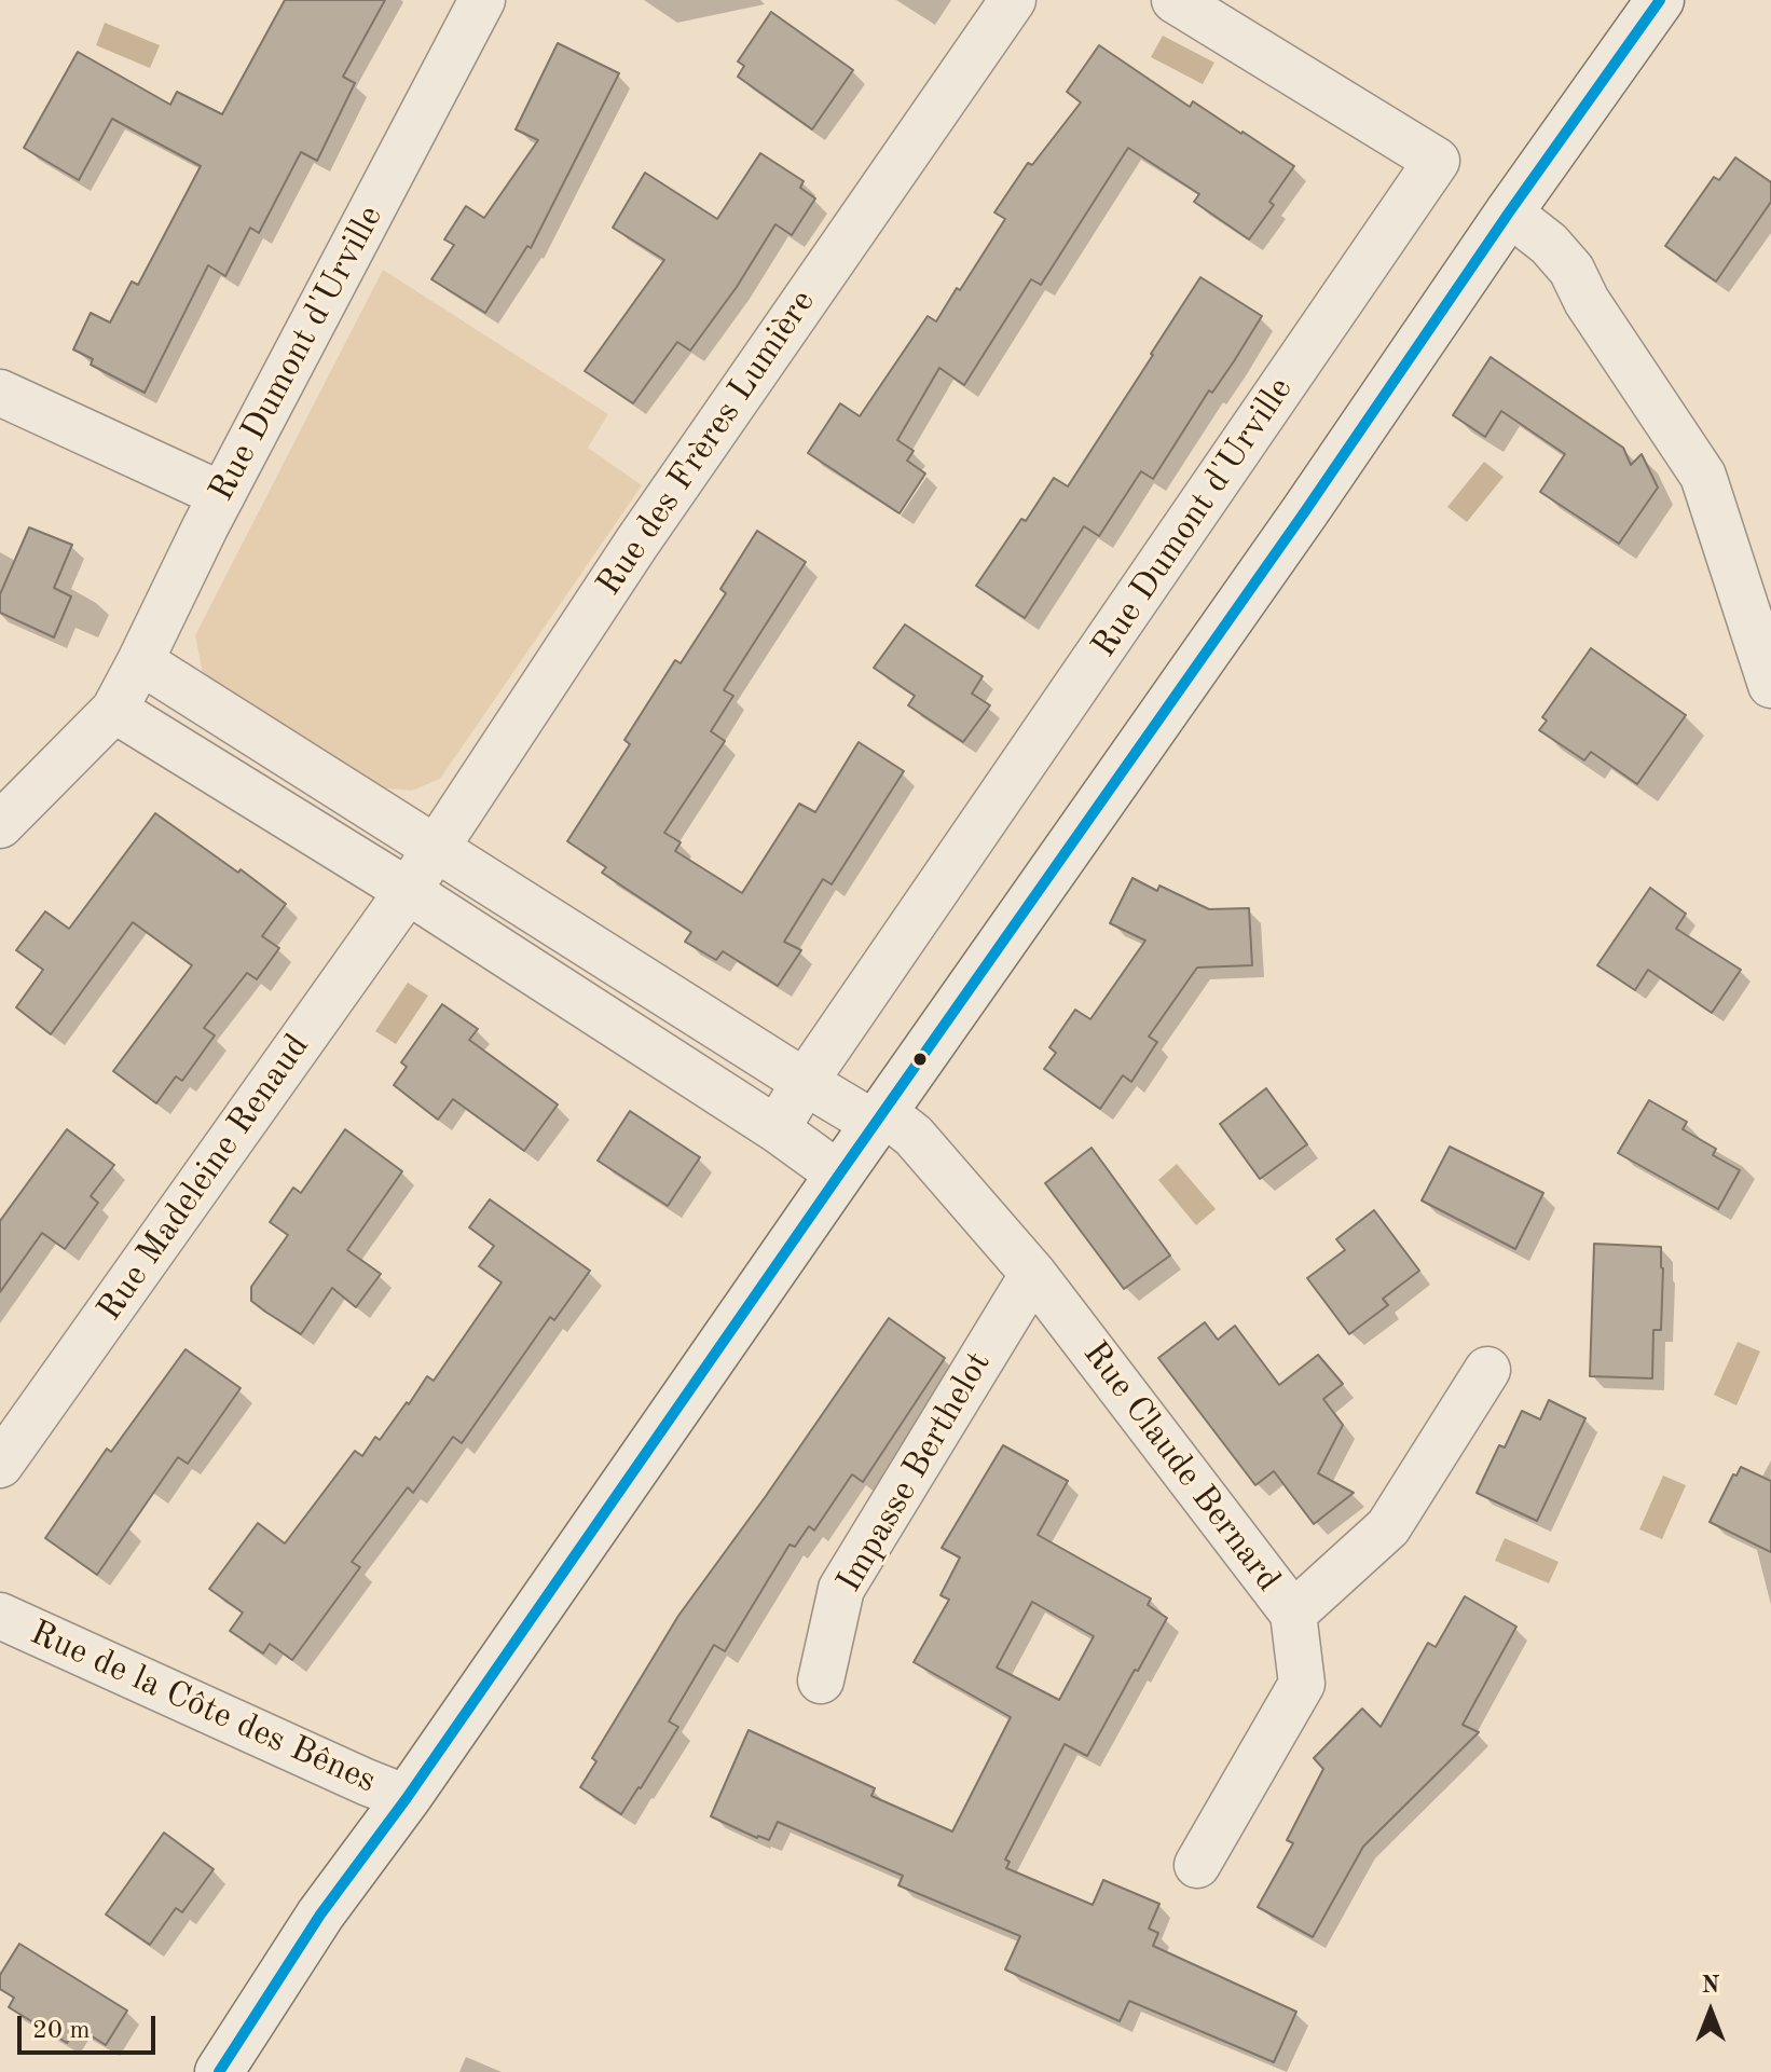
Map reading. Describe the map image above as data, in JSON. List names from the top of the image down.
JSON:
{
  "streets": {
    "street": [
      "Rue Dumont d'Urville",
      "Rue des Frères Lumière",
      "Rue Madeleine Renaud",
      "Rue Claude Bernard",
      "Impasse Berthelot",
      "Rue de la Côte des Bênes"
    ]
  },
  "crossings": [
    ["Rue Dumont d'Urville", "Rue Claude Bernard"],
    ["Rue des Frères Lumière", "Rue Madeleine Renaud"],
    ["Rue des Frères Lumière", "Rue Claude Bernard"],
    ["Rue Claude Bernard", "Impasse Berthelot"]
  ],
  "scale_bar": "20 m",
  "north": "top"
}
